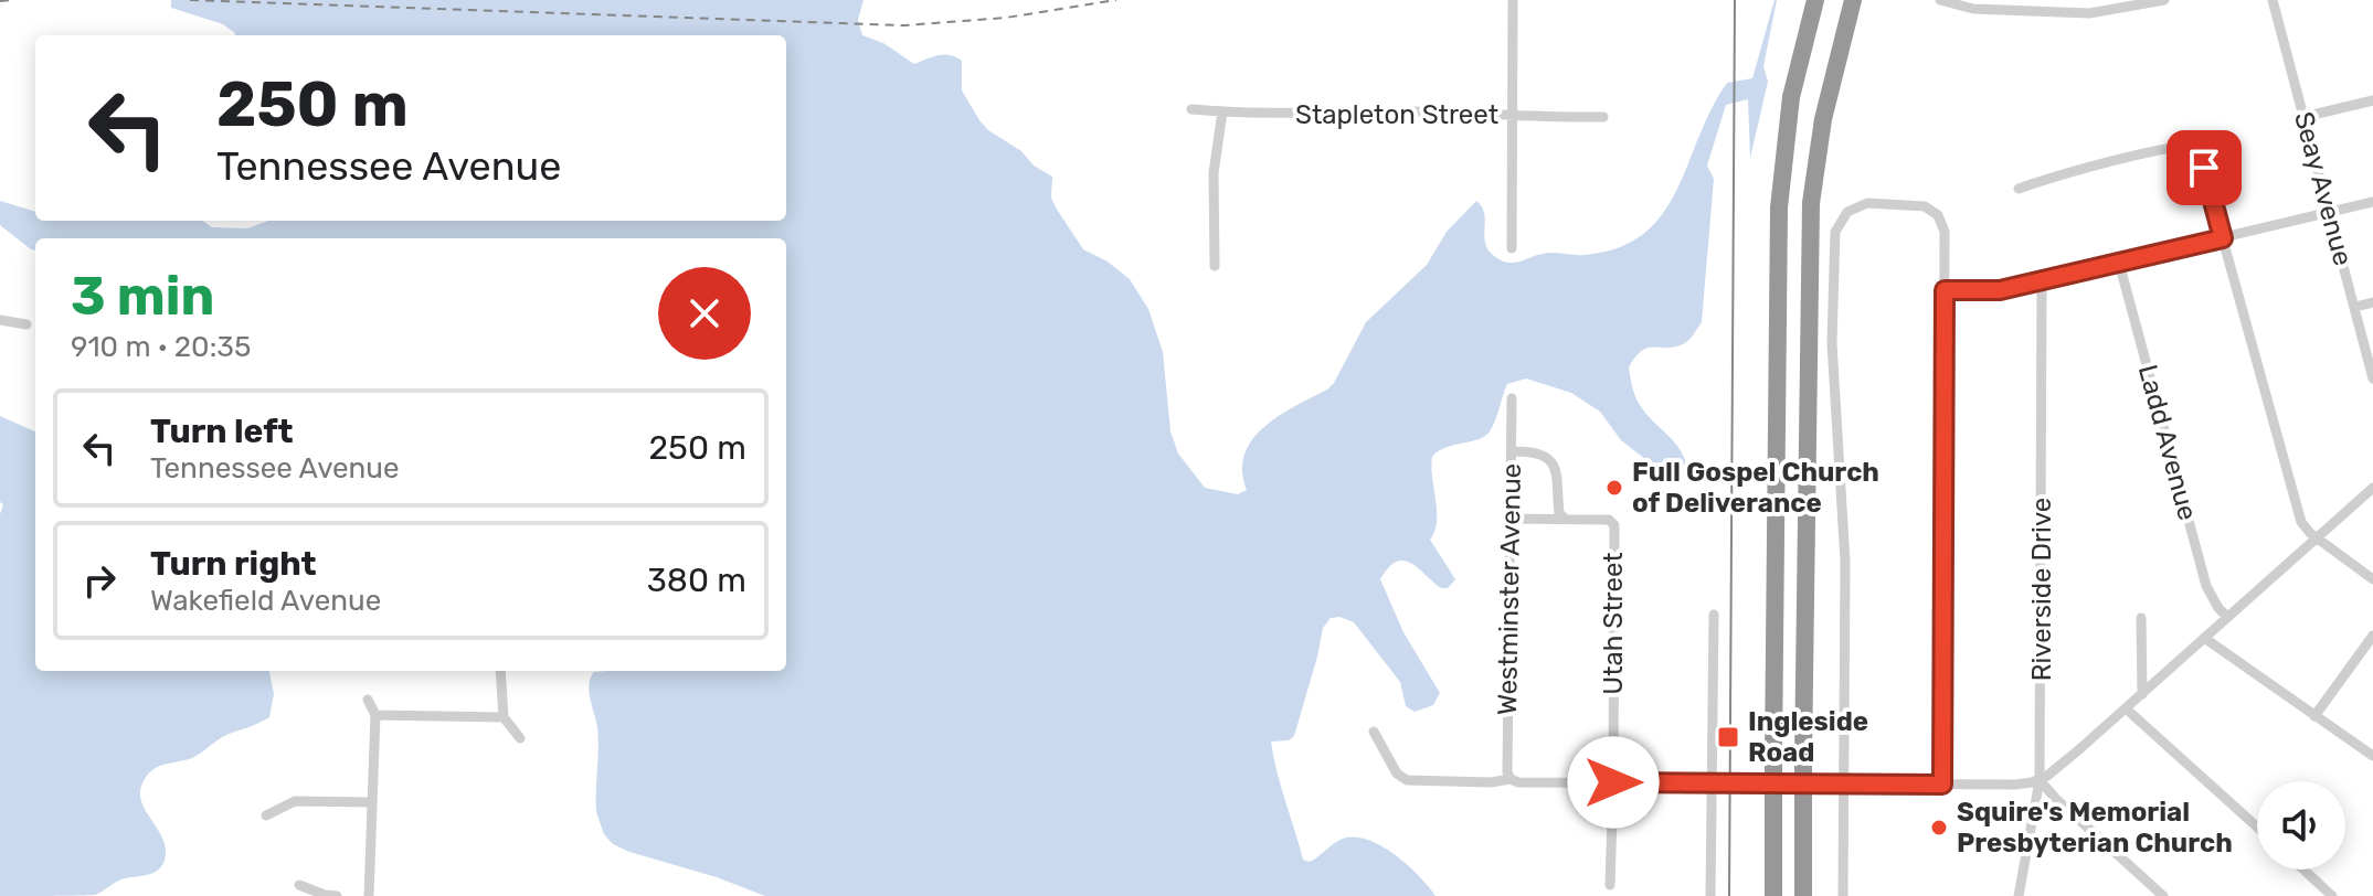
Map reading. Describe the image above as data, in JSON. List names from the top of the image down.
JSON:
{
  "streets": {
    "street": [
      "Stapleton Street",
      "Seay Avenue",
      "Ladd Avenue",
      "Westminster Avenue",
      "Riverside Drive",
      "Utah Street"
    ]
  },
  "places": {
    "other": ["Full Gospel Church of Deliverance", "Squire's Memorial Presbyterian Church"],
    "transit": ["Ingleside Road"]
  },
  "page": {
    "turn": ["250 m", "Tennessee Avenue"],
    "heading": ["3 min", "910 m · 20:35"],
    "list": [
      {
        "name": "Turn left",
        "note": "Tennessee Avenue",
        "value": "250 m"
      },
      {
        "name": "Turn right",
        "note": "Wakefield Avenue",
        "value": "380 m"
      }
    ]
  }
}
